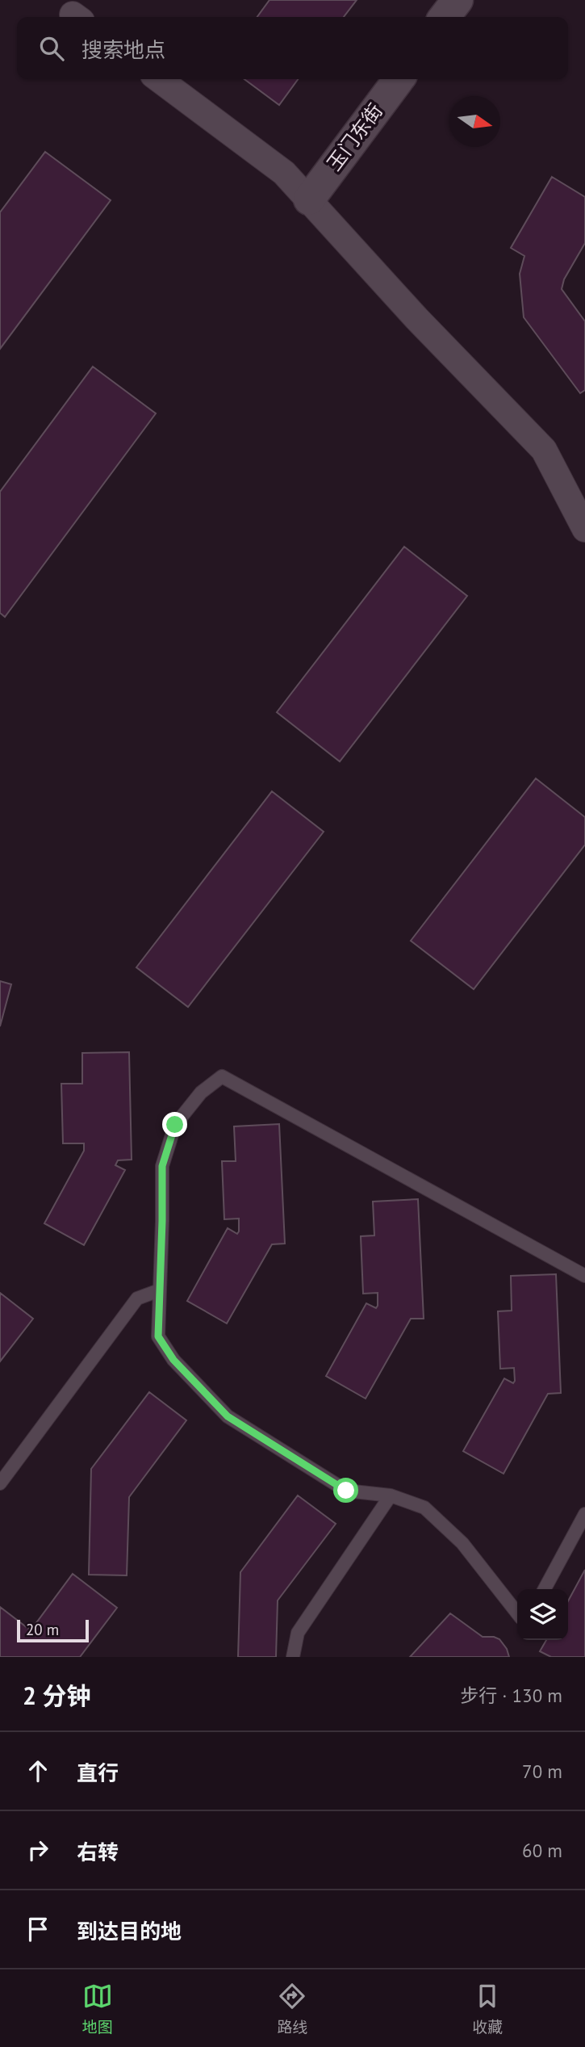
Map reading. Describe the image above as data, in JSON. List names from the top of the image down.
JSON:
{
  "streets": {
    "street": ["玉门东街"]
  },
  "scale_bar": "20 m",
  "north": "right",
  "page": {
    "search": "搜索地点",
    "scale": "20 m",
    "heading": ["2 分钟", "步行 · 130 m"],
    "list": [
      ["直行", "70 m"],
      ["右转", "60 m"],
      "到达目的地"
    ],
    "nav": ["地图", "路线", "收藏"]
  }
}
